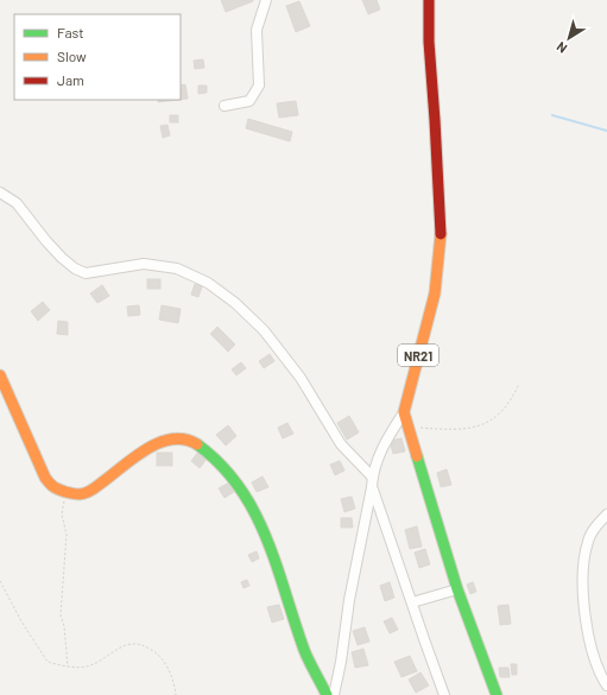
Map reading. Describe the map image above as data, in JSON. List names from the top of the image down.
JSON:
{
  "streets": {
    "main road": ["NR21"]
  },
  "legend": ["Fast", "Slow", "Jam"],
  "north": "bottom left"
}
